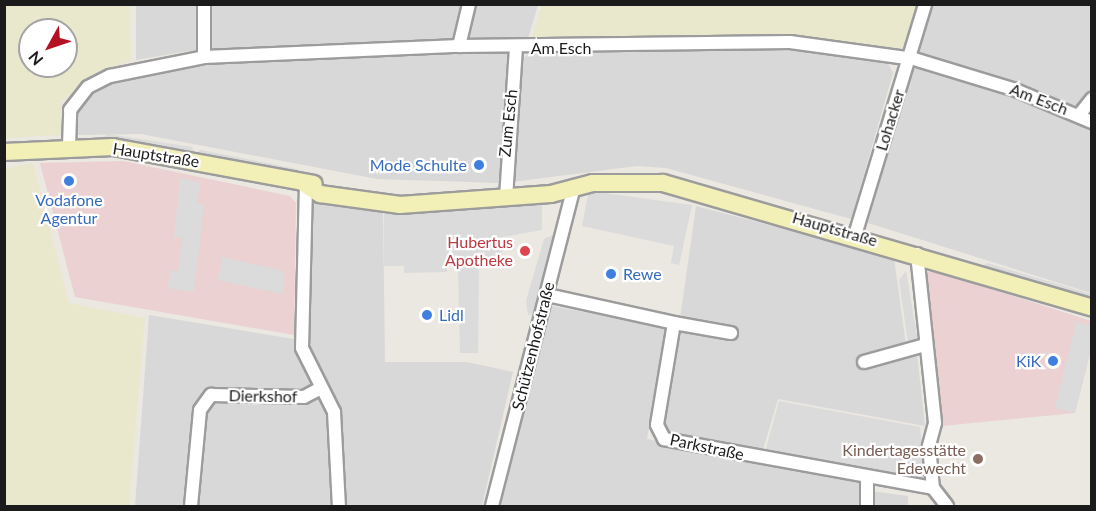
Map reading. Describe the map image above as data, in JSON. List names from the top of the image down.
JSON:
{
  "streets": {
    "main road": ["Hauptstraße"],
    "street": [
      "Am Esch",
      "Lohacker",
      "Zum Esch",
      "Schützenhofstraße",
      "Dierkshof",
      "Parkstraße"
    ]
  },
  "crossings": [
    ["Am Esch", "Lohacker"],
    ["Am Esch", "Zum Esch"],
    ["Am Esch", "Hauptstraße"],
    ["Lohacker", "Hauptstraße"],
    ["Zum Esch", "Hauptstraße"],
    ["Hauptstraße", "Schützenhofstraße"],
    ["Hauptstraße", "Dierkshof"]
  ],
  "places": [
    "Mode Schulte",
    "Vodafone Agentur",
    "Hubertus Apotheke",
    "Rewe",
    "Lidl",
    "KiK",
    "Kindertagesstätte Edewecht"
  ],
  "north": "bottom left"
}
